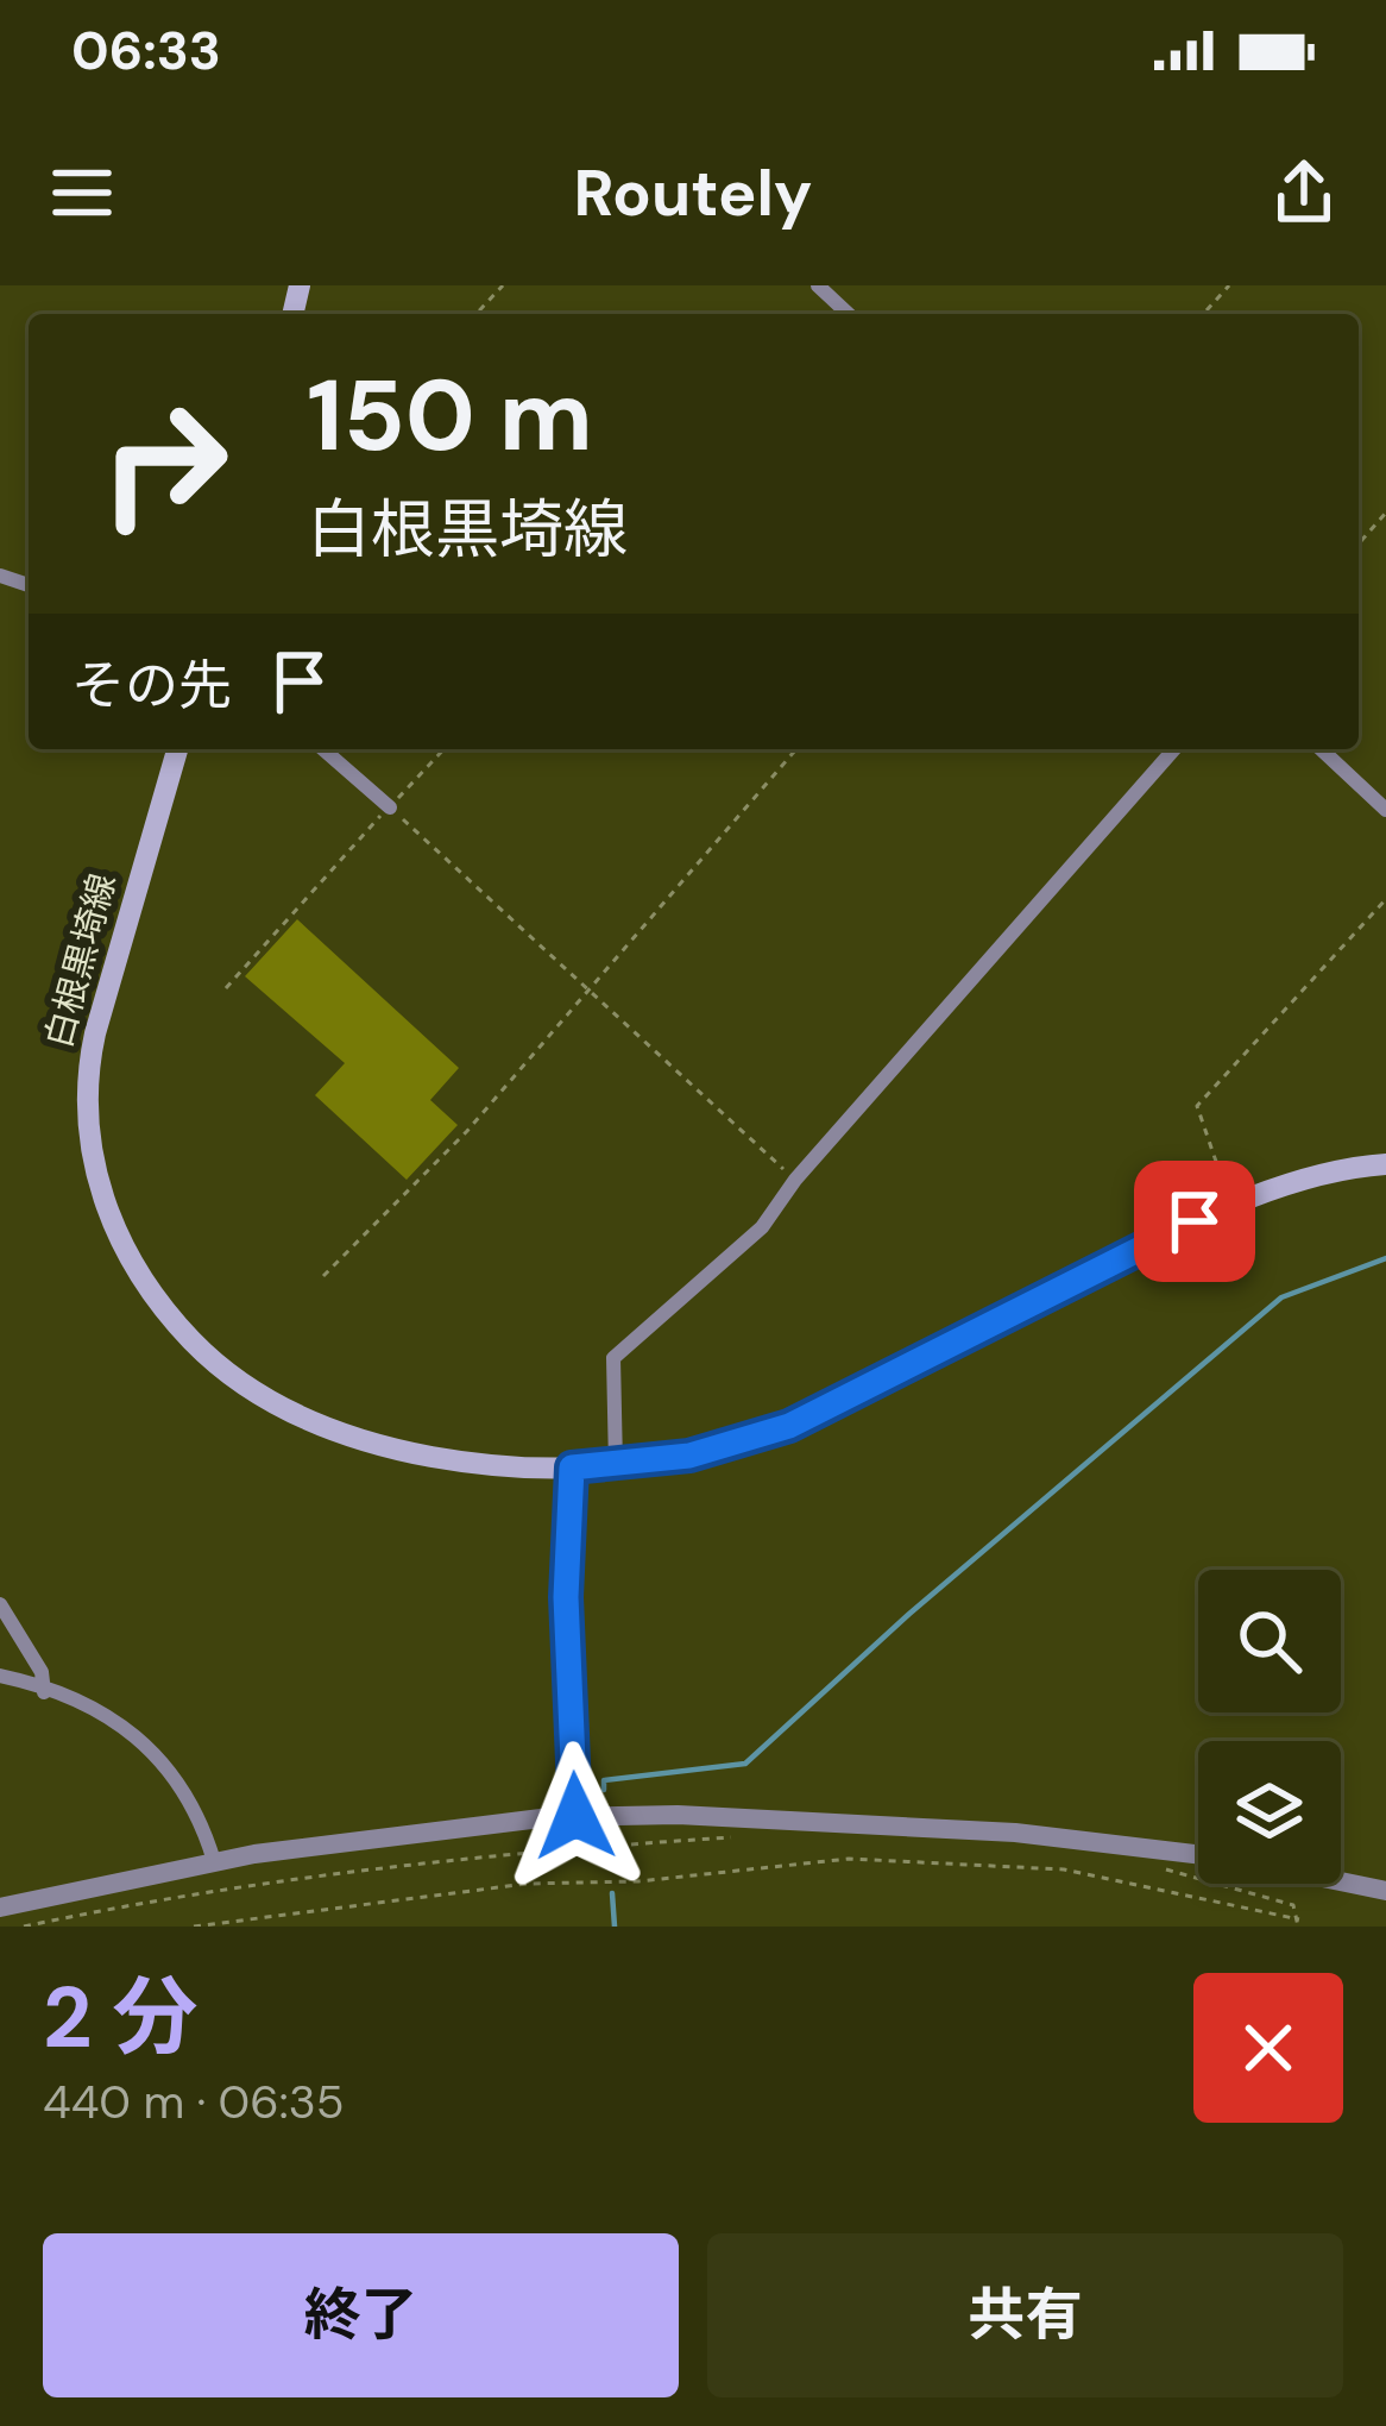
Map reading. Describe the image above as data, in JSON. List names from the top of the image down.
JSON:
{
  "streets": {
    "main road": ["白根黒埼線"]
  },
  "page": {
    "status": "06:33",
    "header": "Routely",
    "turn": ["150 m", "白根黒埼線"],
    "then": "その先",
    "heading": ["2 分", "440 m · 06:35"],
    "buttons": ["終了", "共有"]
  }
}
